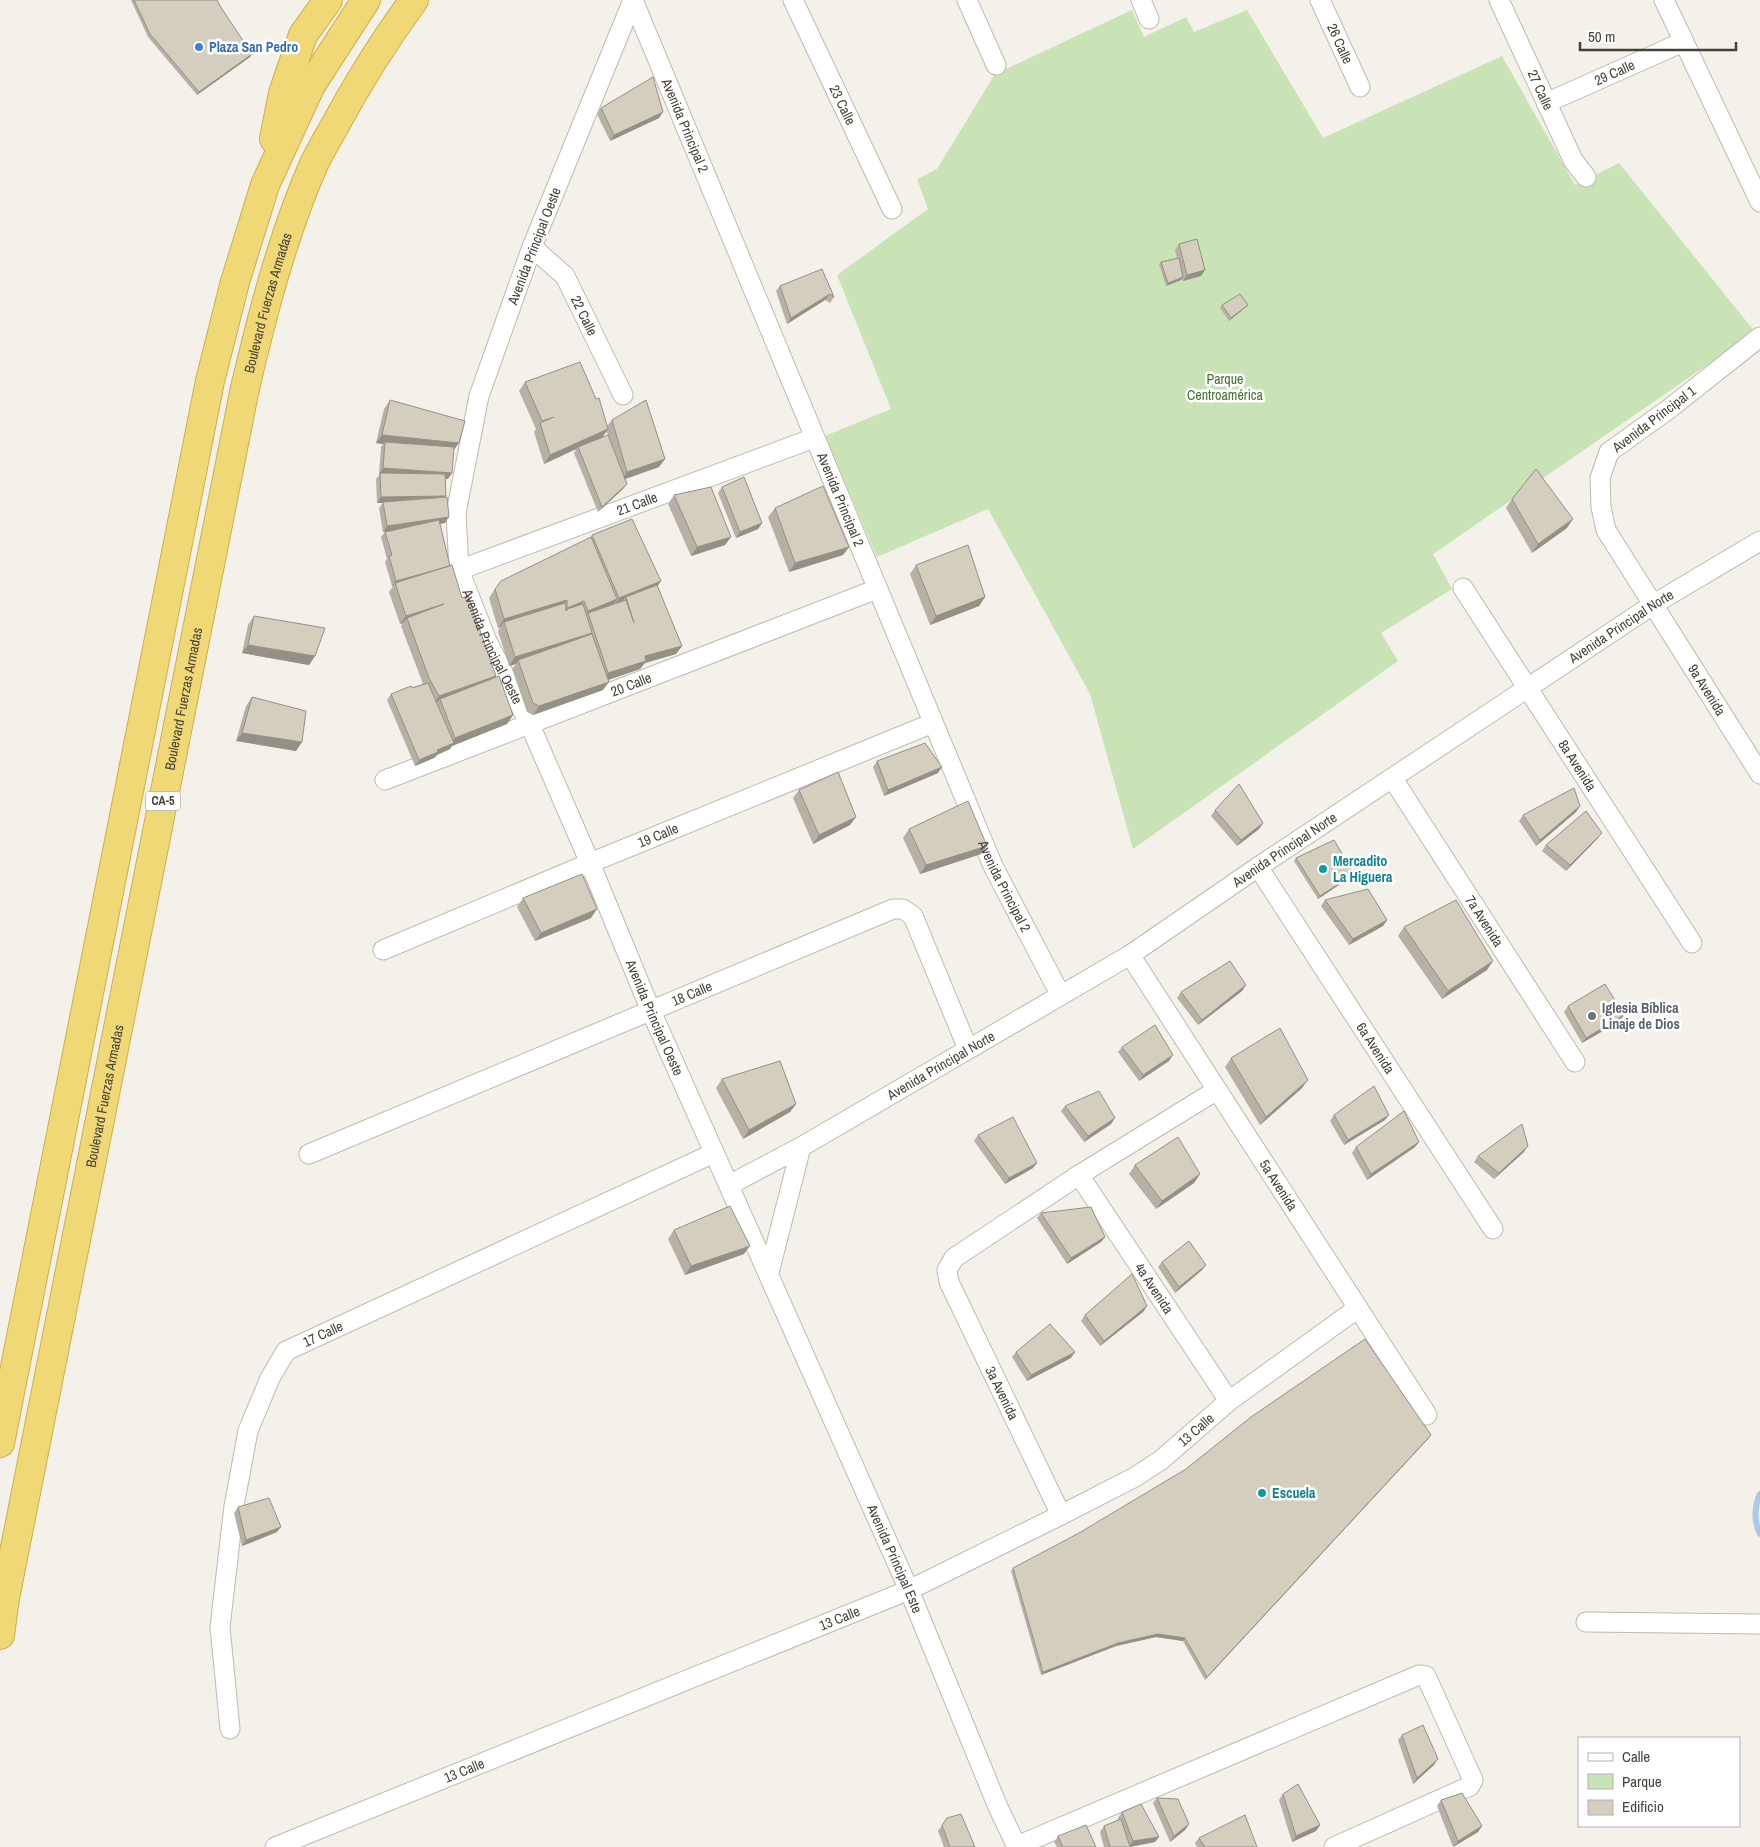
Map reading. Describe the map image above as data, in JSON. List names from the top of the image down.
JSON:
{
  "streets": {
    "highway": ["Boulevard Fuerzas Armadas", "CA-5"],
    "street": [
      "26 Calle",
      "29 Calle",
      "27 Calle",
      "23 Calle",
      "Avenida Principal 2",
      "Avenida Principal Oeste",
      "22 Calle",
      "Avenida Principal 1",
      "21 Calle",
      "Avenida Principal Norte",
      "20 Calle",
      "9a Avenida",
      "8a Avenida",
      "19 Calle",
      "7a Avenida",
      "18 Calle",
      "6a Avenida",
      "5a Avenida",
      "4a Avenida",
      "17 Calle",
      "3a Avenida",
      "13 Calle",
      "Avenida Principal Este"
    ]
  },
  "crossings": [
    ["29 Calle", "27 Calle"],
    ["Avenida Principal 2", "Avenida Principal Oeste"],
    ["Avenida Principal 2", "21 Calle"],
    ["Avenida Principal 2", "Avenida Principal Norte"],
    ["Avenida Principal 2", "20 Calle"],
    ["Avenida Principal 2", "19 Calle"],
    ["Avenida Principal Oeste", "22 Calle"],
    ["Avenida Principal Oeste", "21 Calle"],
    ["Avenida Principal Oeste", "Avenida Principal Norte"],
    ["Avenida Principal Oeste", "20 Calle"],
    ["Avenida Principal Oeste", "19 Calle"],
    ["Avenida Principal Oeste", "18 Calle"],
    ["Avenida Principal Oeste", "17 Calle"],
    ["Avenida Principal Oeste", "Avenida Principal Este"],
    ["Avenida Principal 1", "Avenida Principal Norte"],
    ["Avenida Principal 1", "9a Avenida"],
    ["Avenida Principal Norte", "9a Avenida"],
    ["Avenida Principal Norte", "8a Avenida"],
    ["Avenida Principal Norte", "7a Avenida"],
    ["Avenida Principal Norte", "18 Calle"],
    ["Avenida Principal Norte", "6a Avenida"],
    ["Avenida Principal Norte", "5a Avenida"],
    ["5a Avenida", "13 Calle"],
    ["4a Avenida", "3a Avenida"],
    ["4a Avenida", "13 Calle"],
    ["3a Avenida", "13 Calle"],
    ["13 Calle", "Avenida Principal Este"]
  ],
  "parks": ["Parque Centroamérica"],
  "places": [
    "Plaza San Pedro",
    "Mercadito La Higuera",
    "Iglesia Bíblica Linaje de Dios",
    "Escuela"
  ],
  "legend": ["Calle", "Parque", "Edificio"],
  "scale_bar": "50 m"
}
